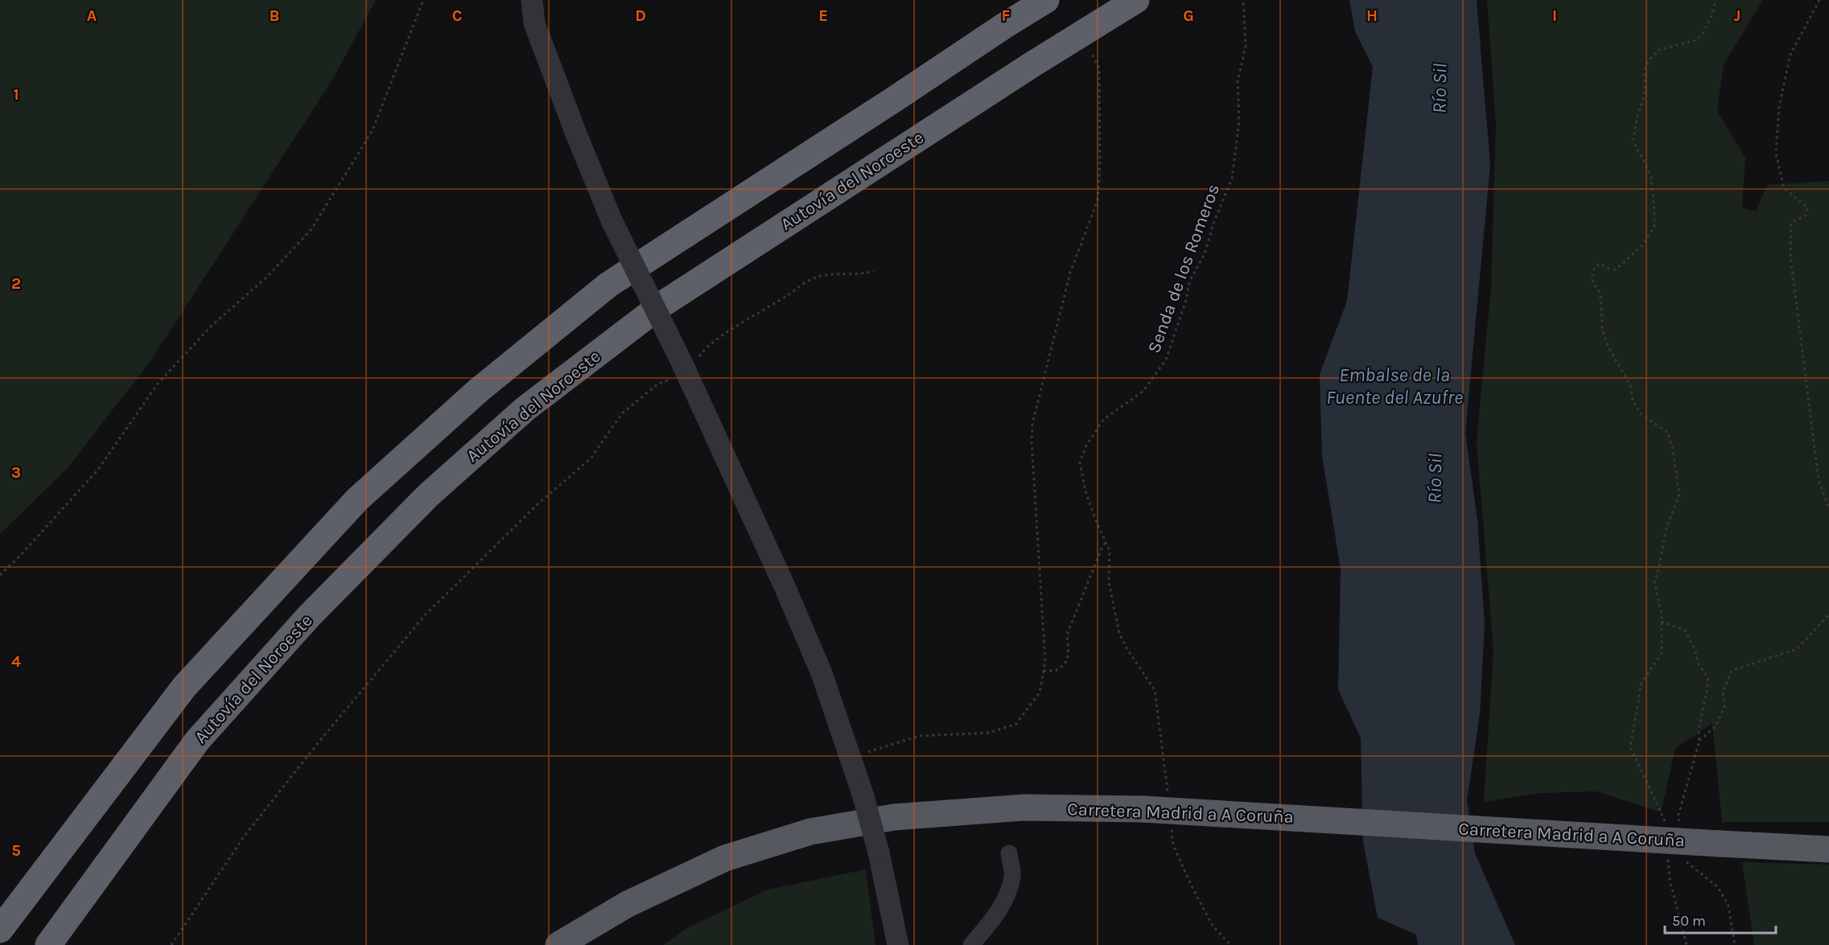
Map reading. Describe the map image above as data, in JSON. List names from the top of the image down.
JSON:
{
  "streets": {
    "highway": ["Autovía del Noroeste", "Carretera Madrid a A Coruña"],
    "path": ["Senda de los Romeros"]
  },
  "water": ["Río Sil", "Embalse de la Fuente del Azufre"],
  "scale_bar": "50 m",
  "grid": {
    "columns": [
      "A",
      "B",
      "C",
      "D",
      "E",
      "F",
      "G",
      "H",
      "I",
      "J"
    ],
    "rows": [
      "1",
      "2",
      "3",
      "4",
      "5"
    ]
  }
}
